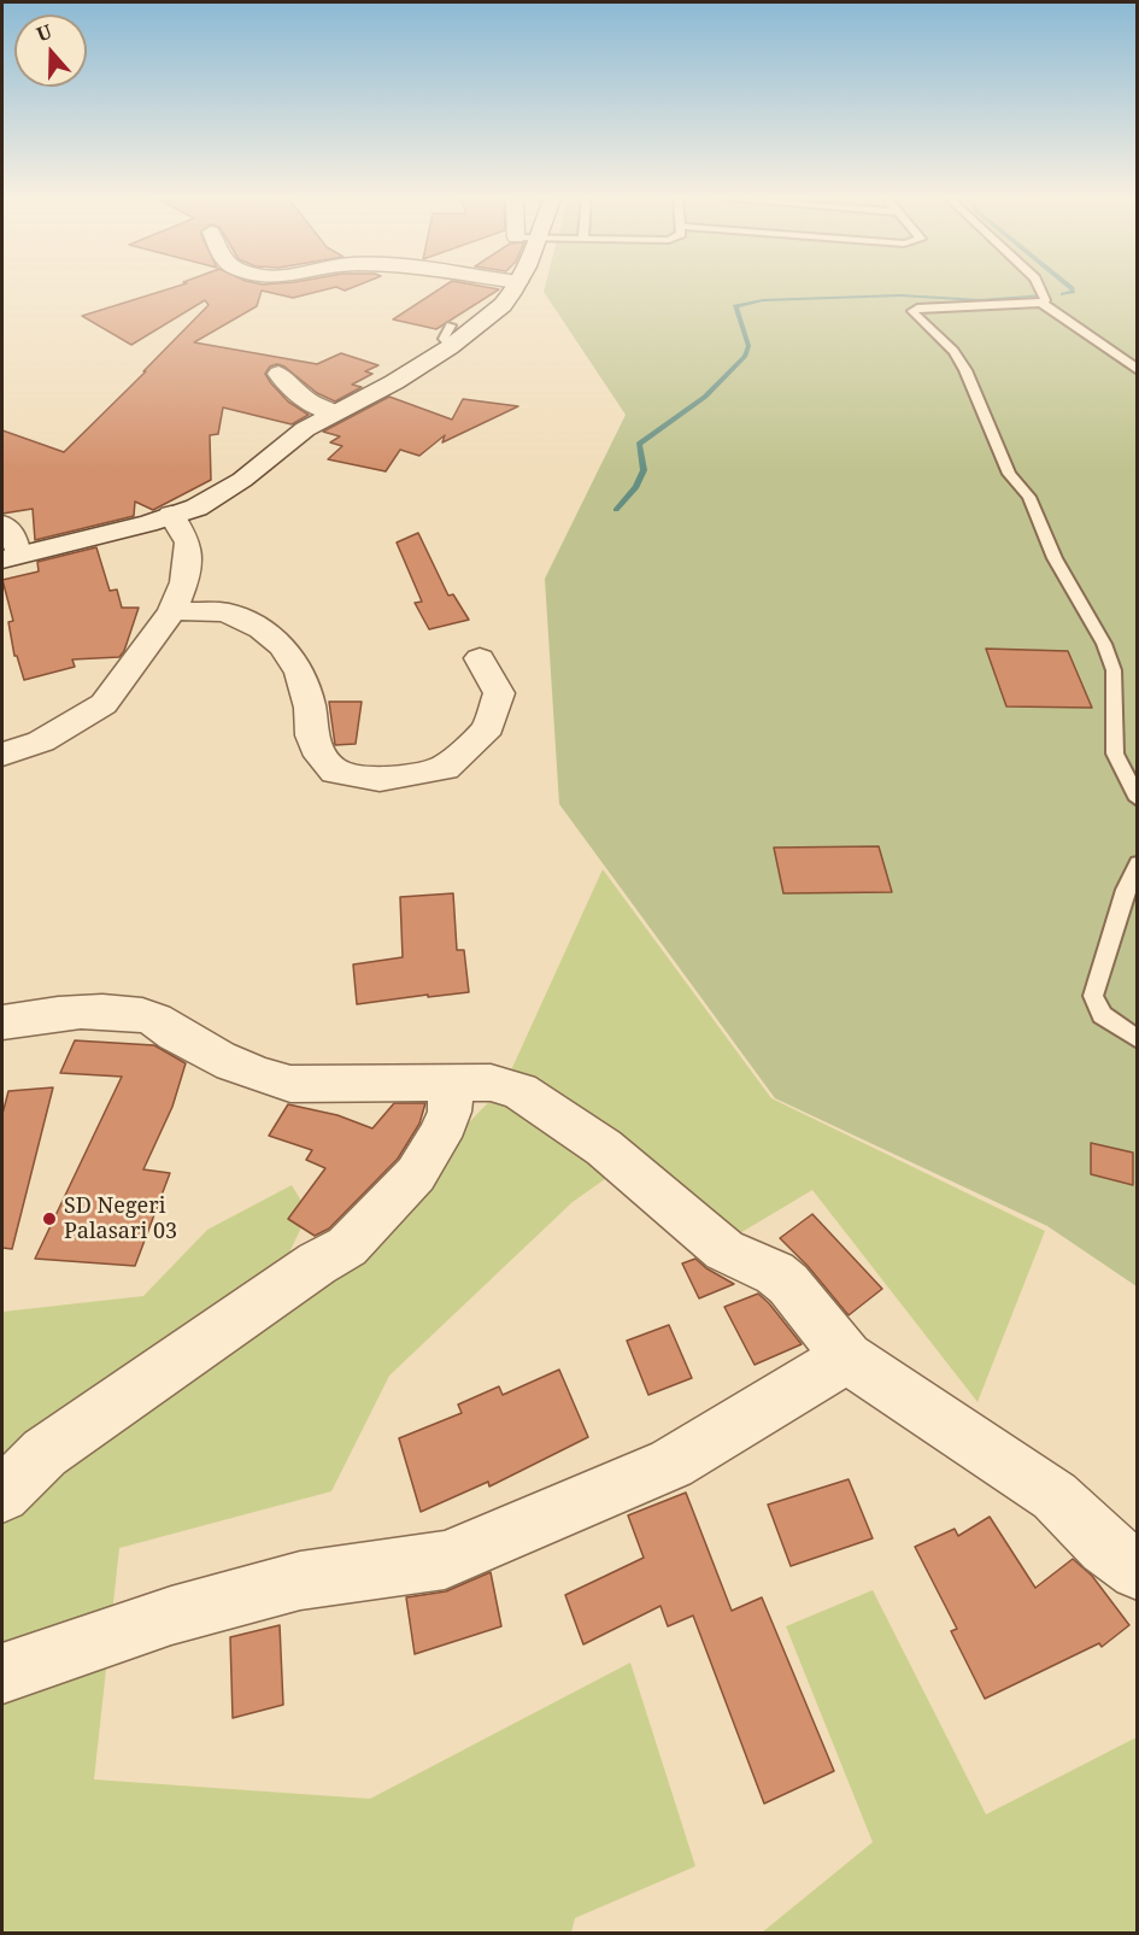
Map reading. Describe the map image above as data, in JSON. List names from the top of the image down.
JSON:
{
  "places": ["SD Negeri Palasari 03"],
  "north": "top"
}
